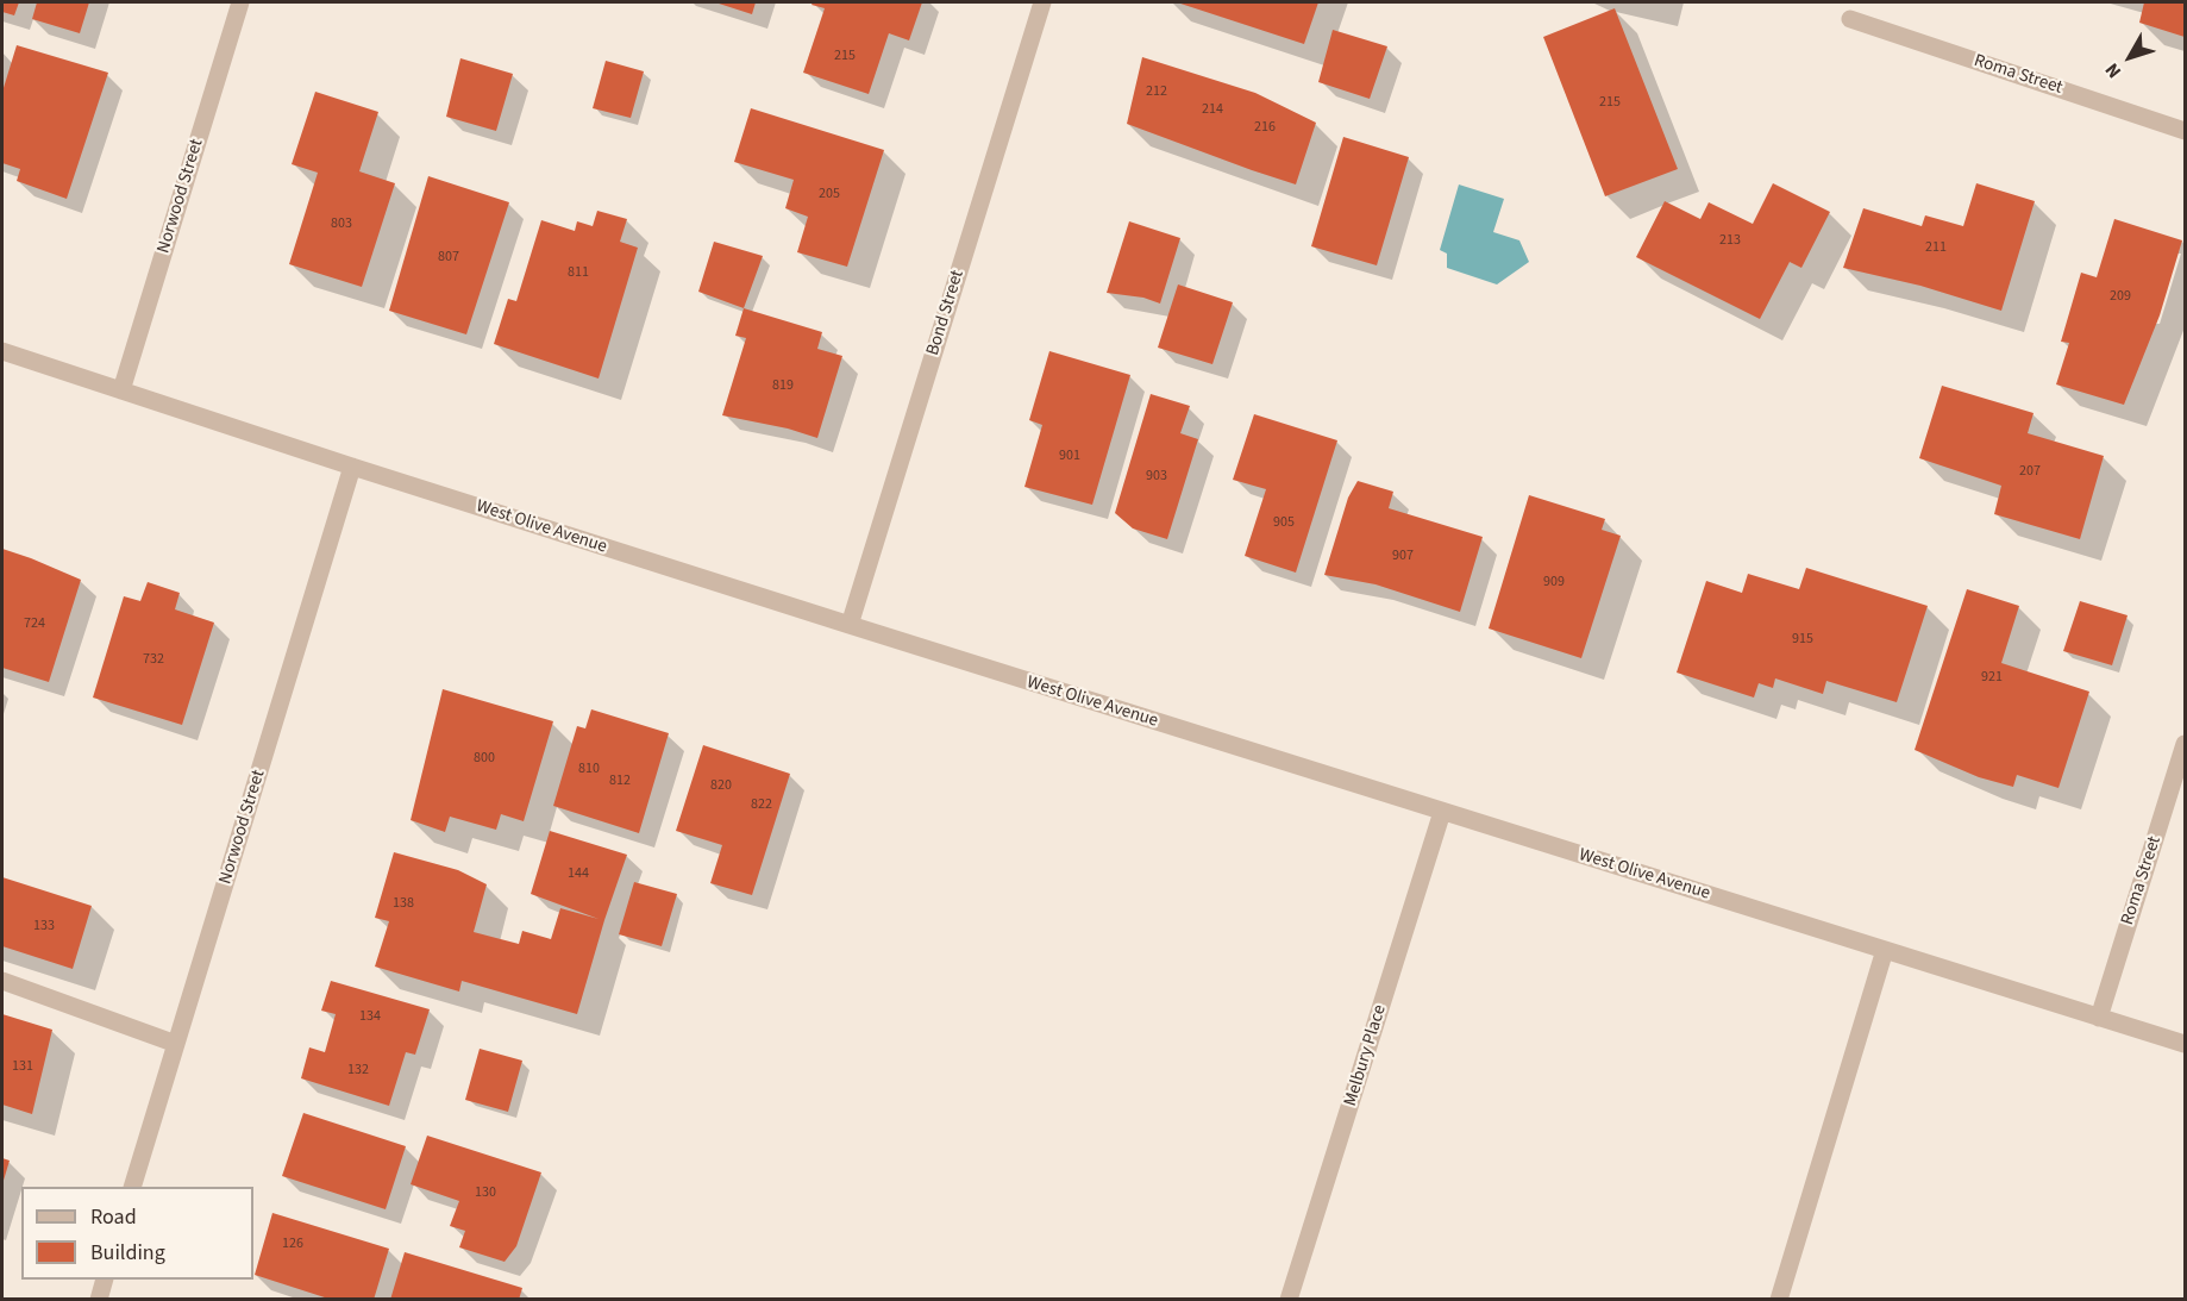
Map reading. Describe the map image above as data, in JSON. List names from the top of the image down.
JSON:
{
  "streets": {
    "street": [
      "Roma Street",
      "Norwood Street",
      "Bond Street",
      "West Olive Avenue",
      "Melbury Place"
    ]
  },
  "crossings": [
    ["Roma Street", "West Olive Avenue"],
    ["Norwood Street", "West Olive Avenue"],
    ["Bond Street", "West Olive Avenue"],
    ["West Olive Avenue", "Melbury Place"]
  ],
  "house_numbers": [
    "215",
    "212",
    "215",
    "214",
    "216",
    "205",
    "803",
    "213",
    "211",
    "807",
    "811",
    "209",
    "819",
    "901",
    "207",
    "903",
    "905",
    "907",
    "909",
    "724",
    "915",
    "732",
    "921",
    "800",
    "810",
    "812",
    "820",
    "822",
    "144",
    "138",
    "133",
    "134",
    "131",
    "132",
    "130",
    "126"
  ],
  "legend": ["Road", "Building"],
  "north": "bottom left"
}
